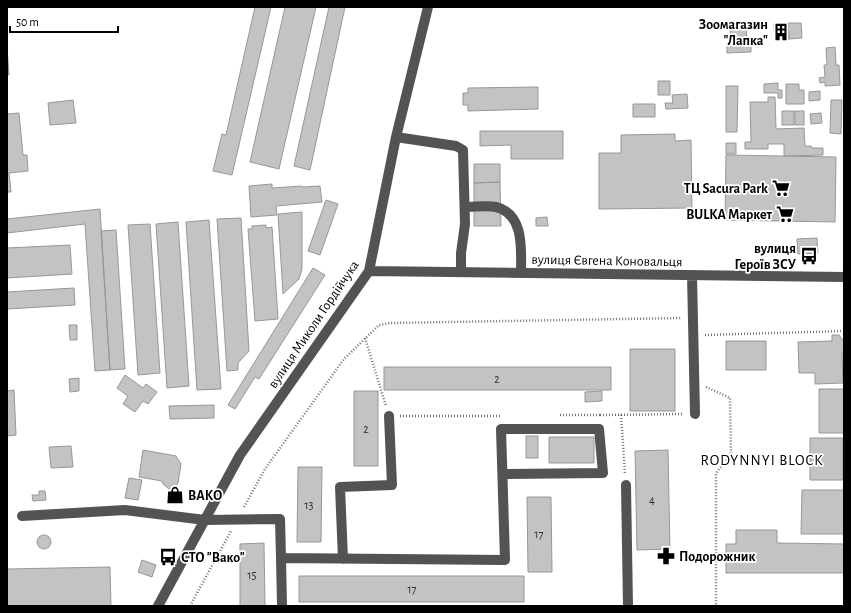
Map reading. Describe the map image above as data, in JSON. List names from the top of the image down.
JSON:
{
  "streets": {
    "street": ["вулиця Євгена Коновальця", "вулиця Миколи Гордійчука"]
  },
  "crossings": [
    ["вулиця Євгена Коновальця", "вулиця Миколи Гордійчука"]
  ],
  "districts": ["RODYNNYI BLOCK"],
  "places": {
    "building": ["Зоомагазин \"Лапка\""],
    "supermarket": ["ТЦ Sacura Park", "BULKA Маркет"],
    "bus stop": ["вулиця Героїв ЗСУ", "СТО \"Вако\""],
    "shop": ["ВАКО"],
    "pharmacy": ["Подорожник"]
  },
  "house_numbers": [
    "2",
    "2",
    "4",
    "13",
    "17",
    "15",
    "17"
  ],
  "scale_bar": "50 m"
}
